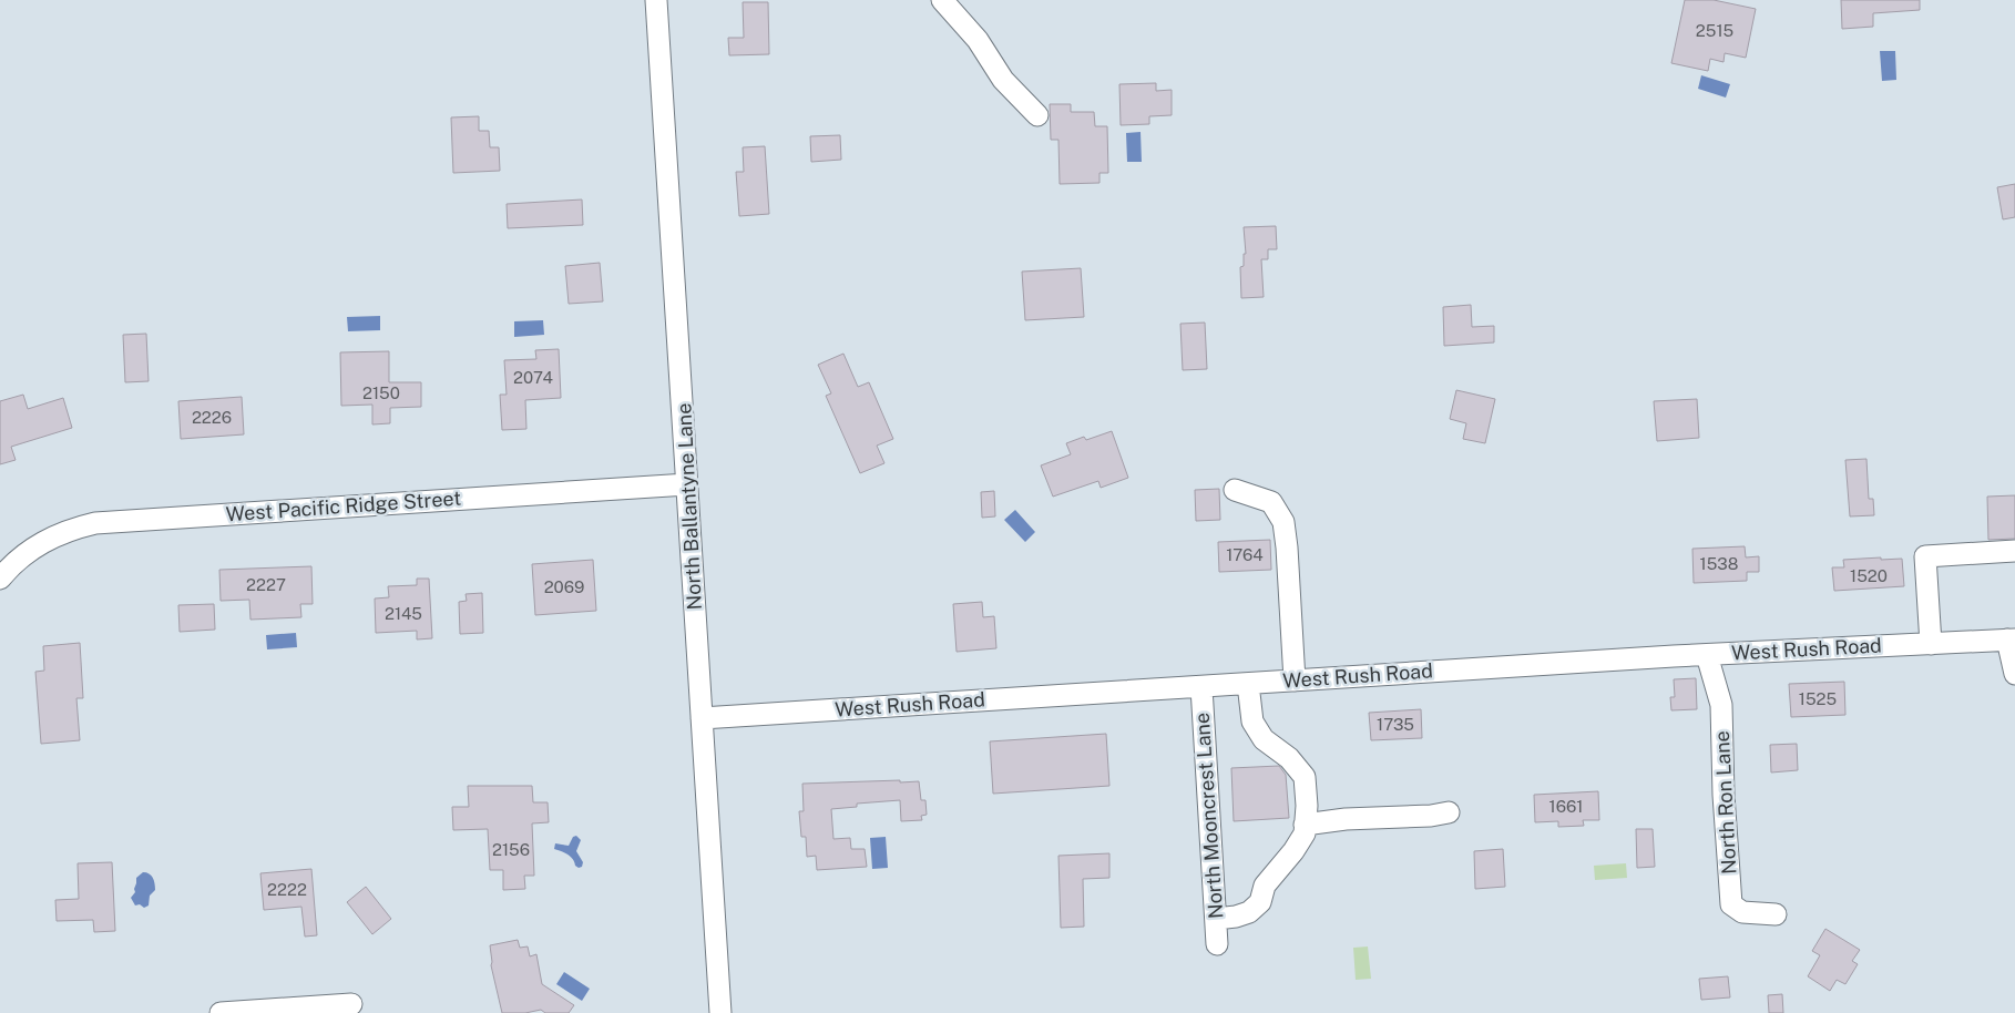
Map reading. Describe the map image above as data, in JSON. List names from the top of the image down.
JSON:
{
  "streets": {
    "street": [
      "West Pacific Ridge Street",
      "North Ballantyne Lane",
      "West Rush Road",
      "North Ron Lane",
      "North Mooncrest Lane"
    ]
  },
  "crossings": [
    ["West Pacific Ridge Street", "North Ballantyne Lane"],
    ["North Ballantyne Lane", "West Rush Road"],
    ["West Rush Road", "North Ron Lane"],
    ["West Rush Road", "North Mooncrest Lane"]
  ],
  "house_numbers": [
    "2515",
    "2074",
    "2150",
    "2226",
    "1764",
    "1538",
    "1520",
    "2227",
    "2069",
    "2145",
    "1525",
    "1735",
    "1661",
    "2156",
    "2222"
  ]
}
